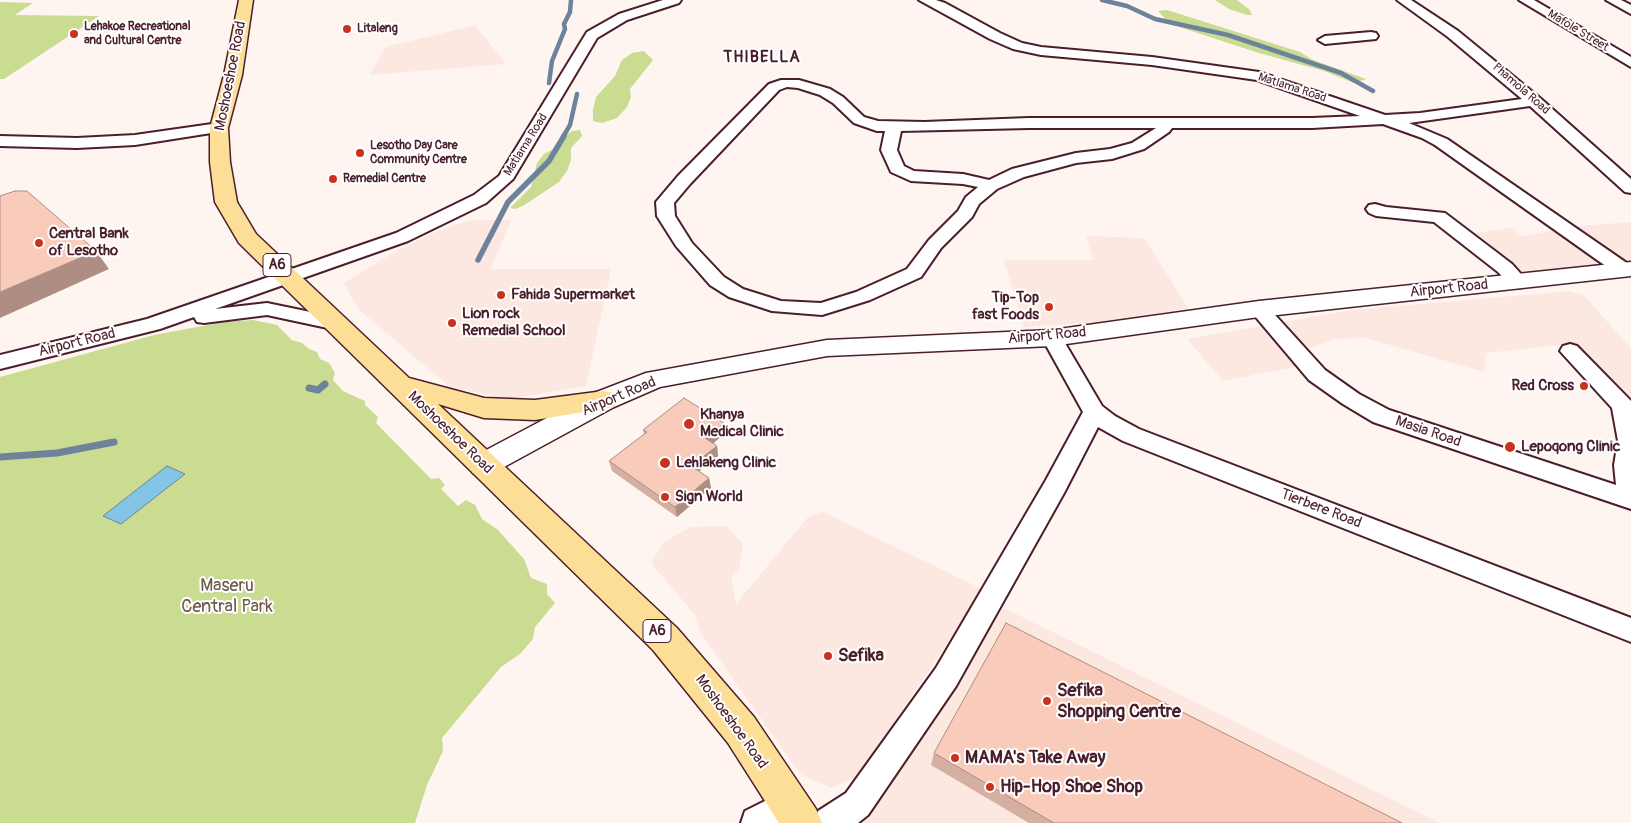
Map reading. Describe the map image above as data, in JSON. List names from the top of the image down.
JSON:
{
  "streets": {
    "main road": ["Moshoeshoe Road", "A6", "Airport Road"],
    "street": [
      "Mafole Street",
      "Matlama Road",
      "Phamola Road",
      "Masia Road",
      "Tierbere Road"
    ]
  },
  "crossings": [
    ["Moshoeshoe Road", "Matlama Road"],
    ["Moshoeshoe Road", "Airport Road"],
    ["Matlama Road", "Airport Road"],
    ["Airport Road", "Masia Road"],
    ["Airport Road", "Tierbere Road"]
  ],
  "districts": ["THIBELLA"],
  "parks": ["Maseru Central Park"],
  "places": [
    "Litaleng",
    "Lehakoe Recreational and Cultural Centre",
    "Lesotho Day Care Community Centre",
    "Remedial Centre",
    "Central Bank of Lesotho",
    "Fahida Supermarket",
    "Tip-Top fast Foods",
    "Lion rock Remedial School",
    "Red Cross",
    "Khanya Medical Clinic",
    "Lepoqong Clinic",
    "Lehlakeng Clinic",
    "Sign World",
    "Sefika",
    "Sefika Shopping Centre",
    "MAMA's Take Away",
    "Hip-Hop Shoe Shop"
  ]
}
